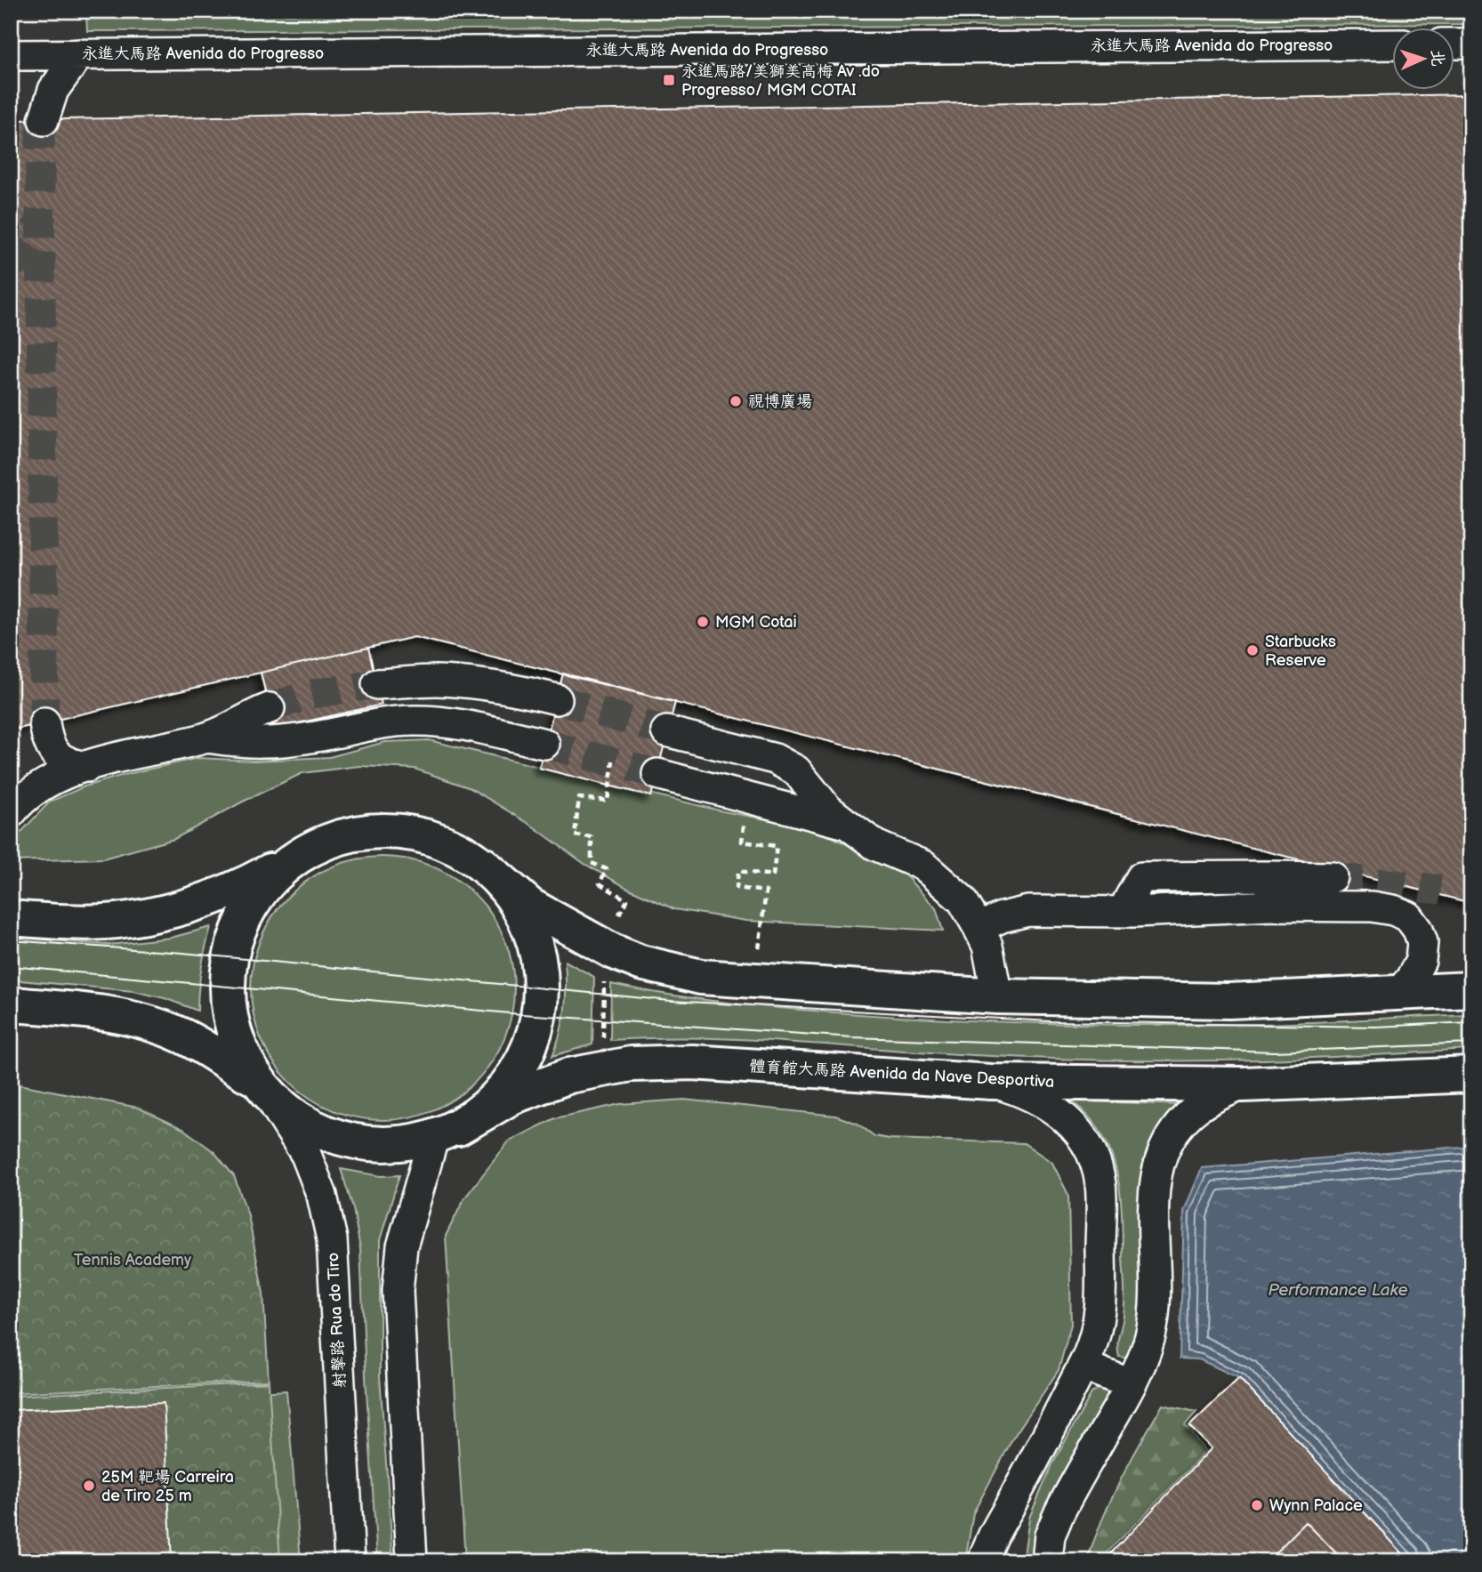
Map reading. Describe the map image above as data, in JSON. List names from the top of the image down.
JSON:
{
  "streets": {
    "main road": ["體育館大馬路 Avenida da Nave Desportiva"],
    "street": ["永進大馬路 Avenida do Progresso", "射擊路 Rua do Tiro"]
  },
  "water": ["Performance Lake"],
  "parks": ["Tennis Academy"],
  "places": {
    "transit": ["永進馬路/美獅美高梅 Av .do Progresso/ MGM COTAI"],
    "other": [
      "視博廣場",
      "MGM Cotai",
      "Starbucks Reserve",
      "25M 靶場 Carreira de Tiro 25 m",
      "Wynn Palace"
    ]
  },
  "north": "right"
}
